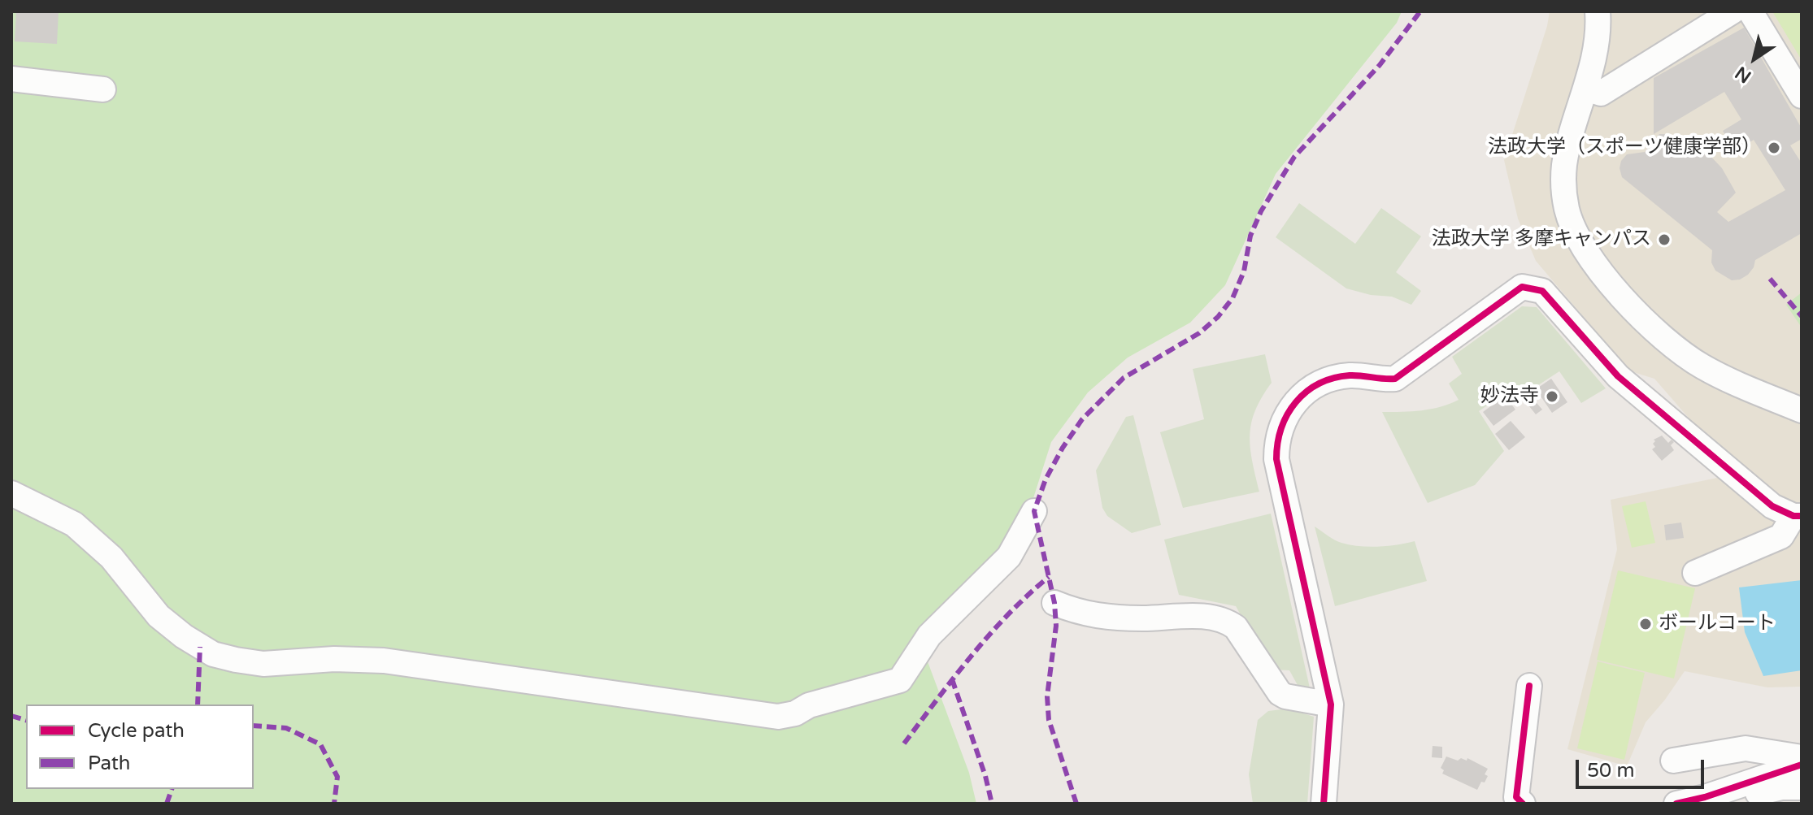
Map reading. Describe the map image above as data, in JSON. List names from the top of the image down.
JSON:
{
  "places": [
    "法政大学（スポーツ健康学部）",
    "法政大学 多摩キャンパス",
    "妙法寺",
    "ボールコート"
  ],
  "legend": ["Cycle path", "Path"],
  "scale_bar": "50 m",
  "north": "bottom left"
}
